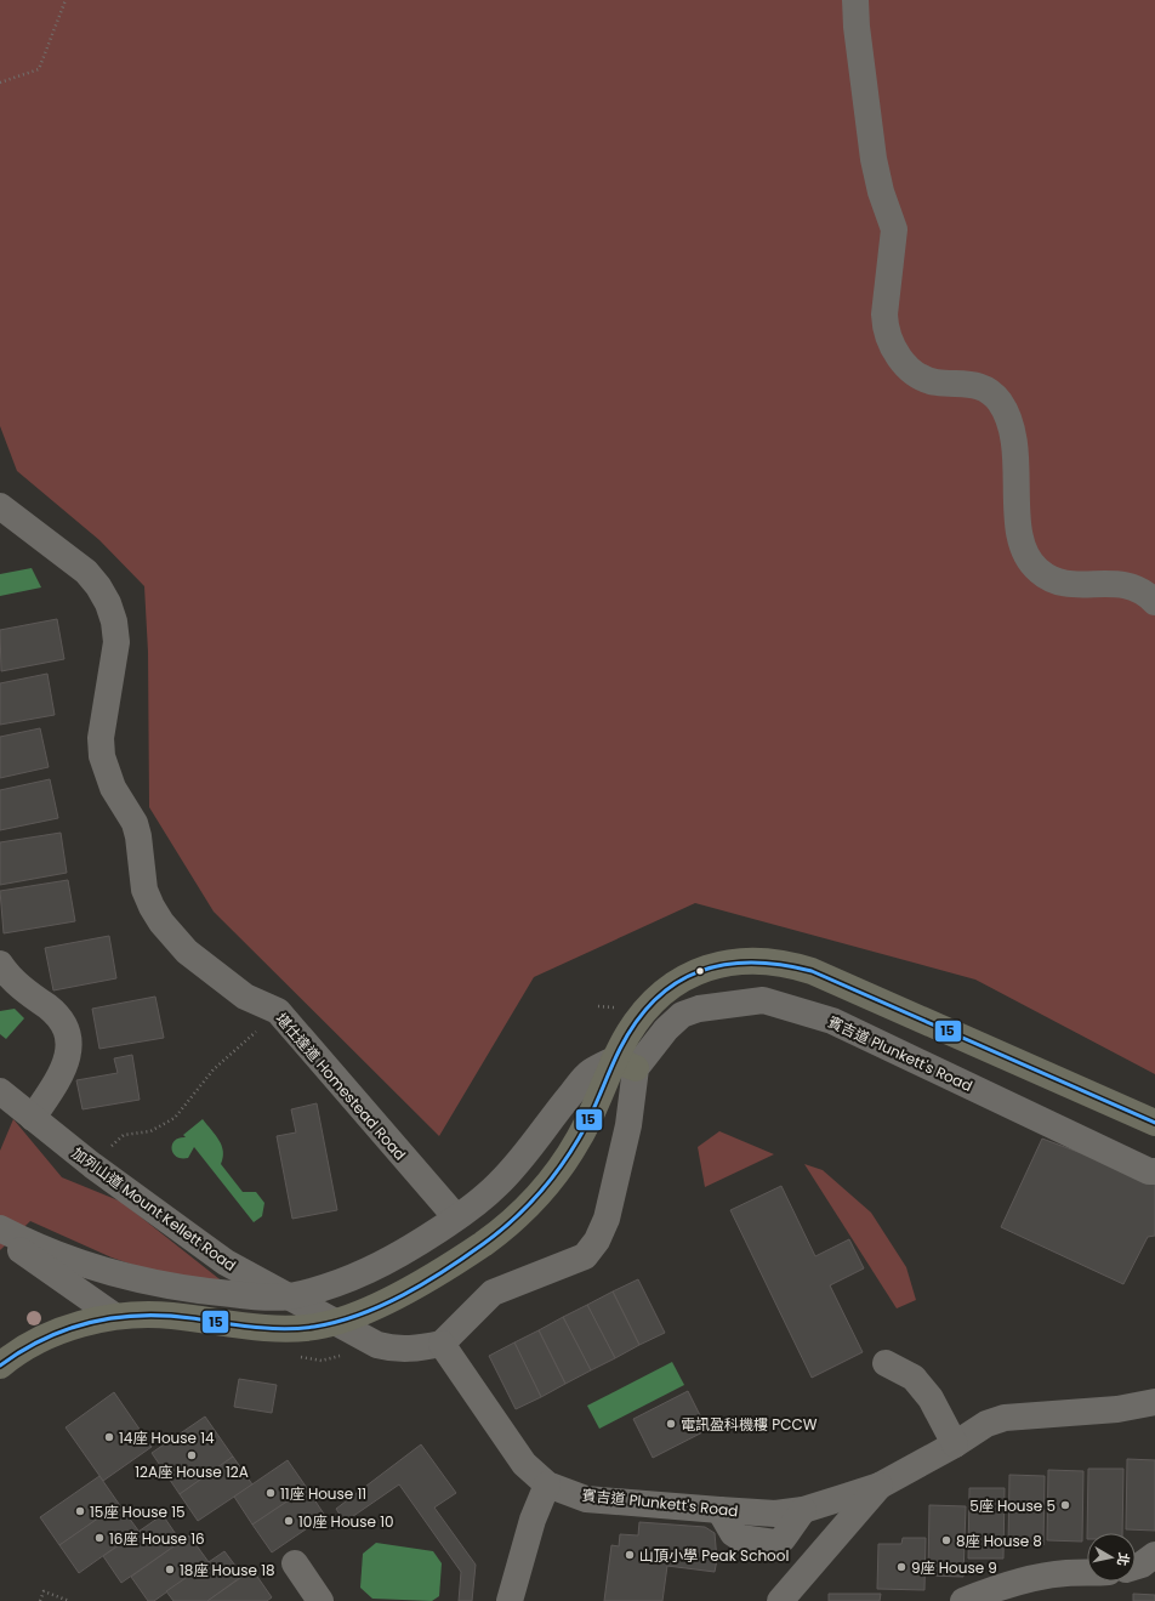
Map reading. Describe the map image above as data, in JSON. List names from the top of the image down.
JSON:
{
  "streets": {
    "street": ["賓吉道 Plunkett's Road", "堪仕達道 Homestead Road", "加列山道 Mount Kellett Road"]
  },
  "crossings": [
    ["賓吉道 Plunkett's Road", "加列山道 Mount Kellett Road"]
  ],
  "places": [
    "電訊盈科機樓 PCCW",
    "14座 House 14",
    "12A座 House 12A",
    "11座 House 11",
    "5座 House 5",
    "15座 House 15",
    "10座 House 10",
    "16座 House 16",
    "8座 House 8",
    "山頂小學 Peak School",
    "9座 House 9",
    "18座 House 18"
  ],
  "lines": ["transit line 15"],
  "north": "right"
}
